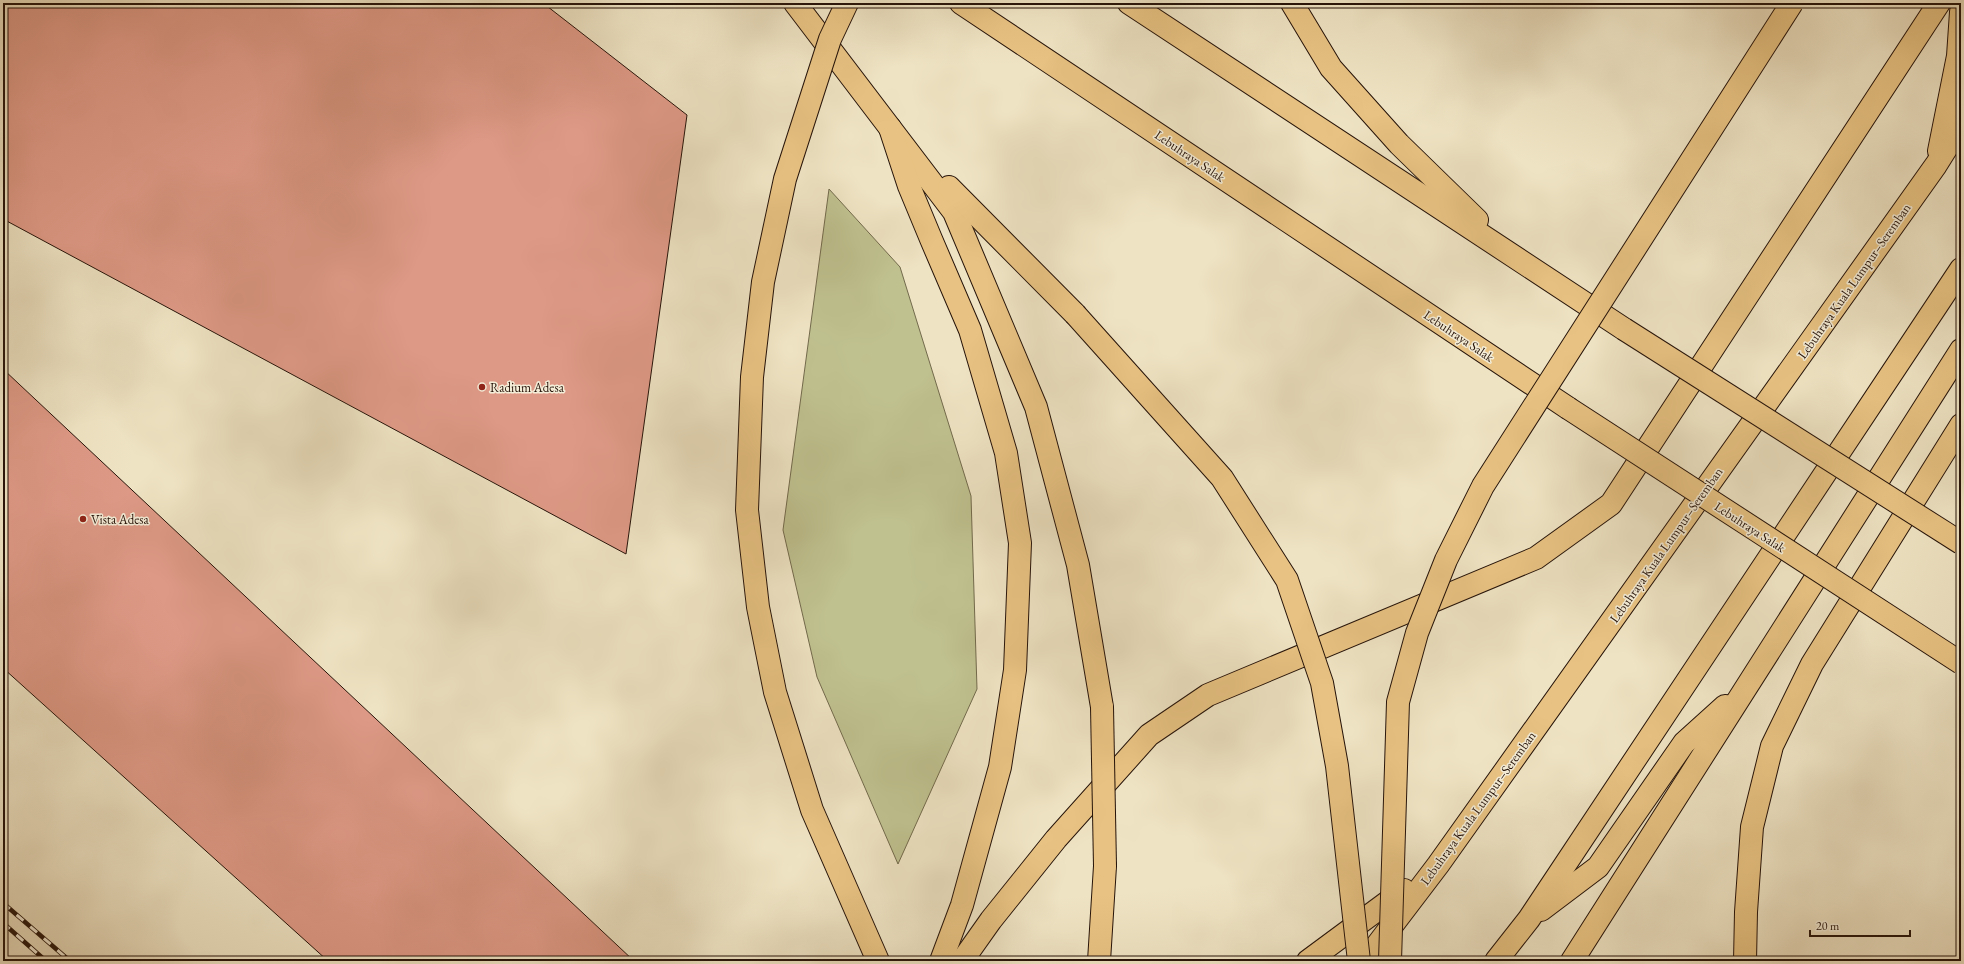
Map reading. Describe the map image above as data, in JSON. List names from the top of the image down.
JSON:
{
  "streets": {
    "highway": ["Lebuhraya Salak", "Lebuhraya Kuala Lumpur–Seremban"]
  },
  "places": ["Radium Adesa", "Vista Adesa"],
  "scale_bar": "20 m"
}
